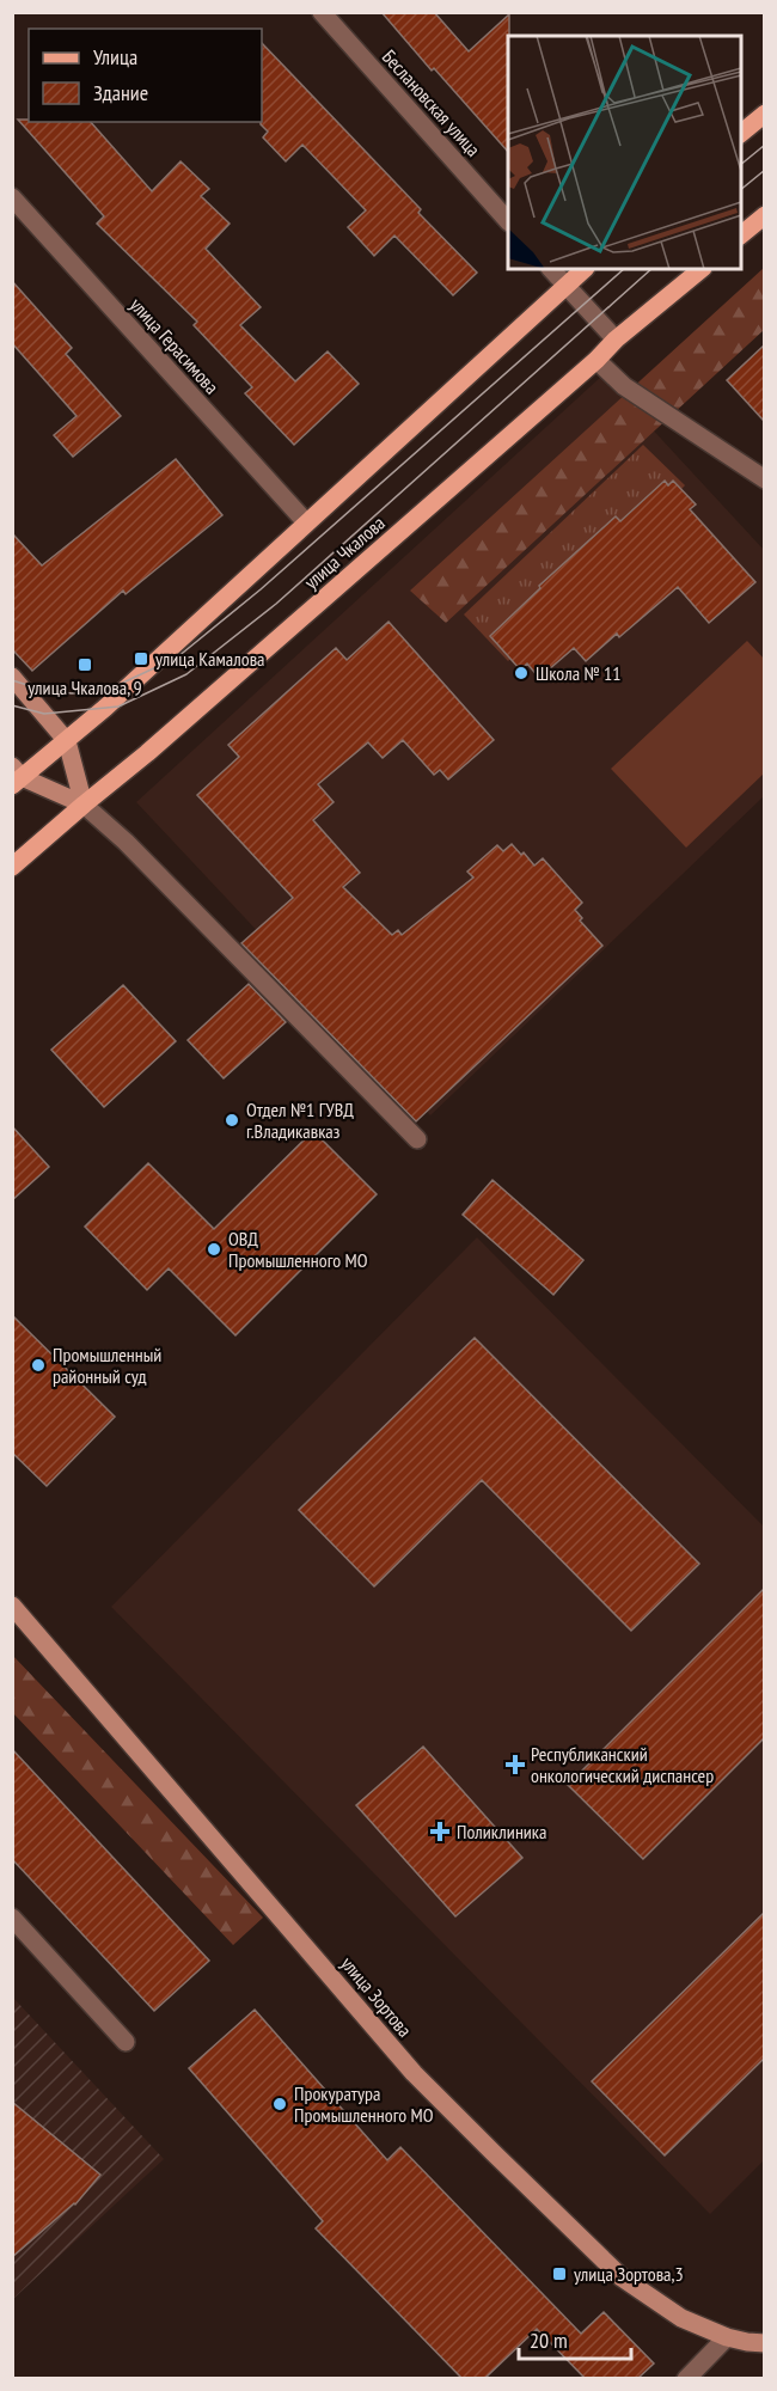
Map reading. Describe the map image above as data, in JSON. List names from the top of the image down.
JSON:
{
  "streets": {
    "main road": ["улица Чкалова"],
    "street": ["Беслановская улица", "улица Герасимова", "улица Зортова"]
  },
  "places": {
    "transit": ["улица Камалова", "улица Чкалова, 9", "улица Зортова,3"],
    "other": [
      "Школа № 11",
      "Отдел №1 ГУВД г.Владикавказ",
      "ОВД Промышленного МО",
      "Промышленный районный суд",
      "Прокуратура Промышленного МО"
    ],
    "health": ["Республиканский онкологический диспансер", "Поликлиника"]
  },
  "legend": ["Улица", "Здание"],
  "scale_bar": "20 m"
}
